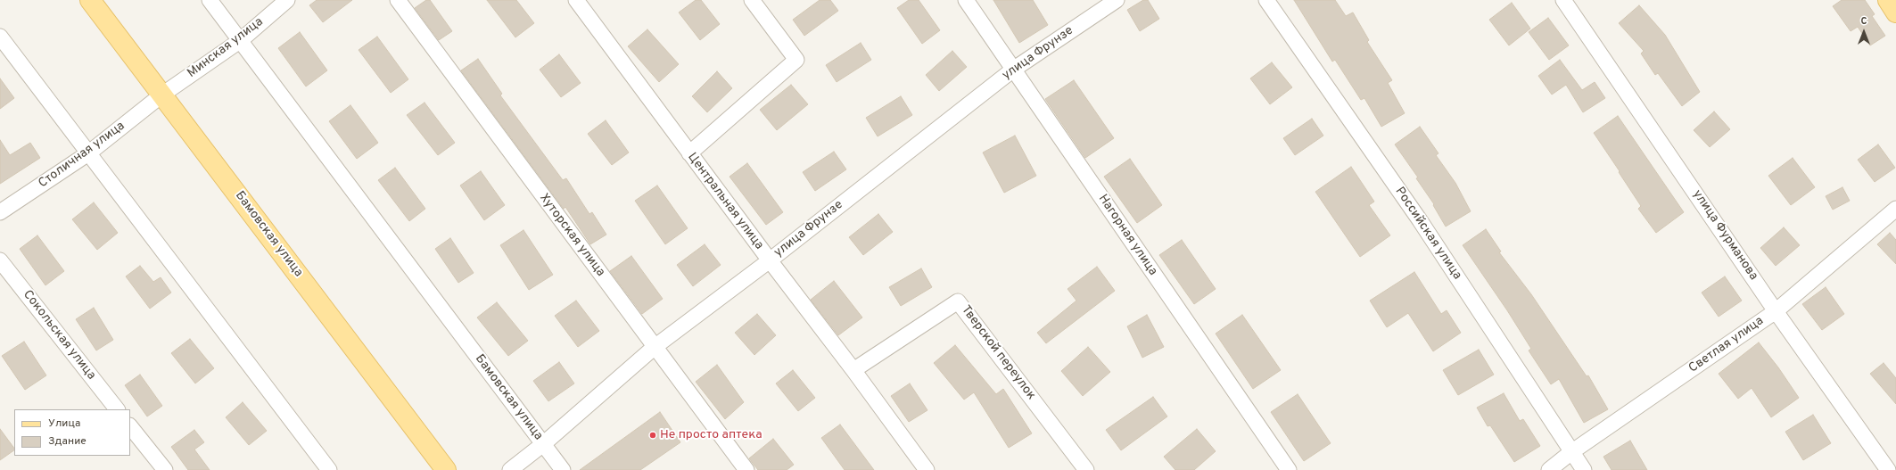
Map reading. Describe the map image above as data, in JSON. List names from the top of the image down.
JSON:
{
  "streets": {
    "main road": ["Бамовская улица"],
    "street": [
      "Минская улица",
      "улица Фрунзе",
      "Столичная улица",
      "Центральная улица",
      "Российская улица",
      "Хуторская улица",
      "Нагорная улица",
      "улица Фурманова",
      "Сокольская улица",
      "Светлая улица",
      "Тверской переулок"
    ]
  },
  "crossings": [
    ["Минская улица", "Столичная улица"],
    ["Минская улица", "Бамовская улица"],
    ["улица Фрунзе", "Центральная улица"],
    ["улица Фрунзе", "Бамовская улица"],
    ["улица Фрунзе", "Хуторская улица"],
    ["улица Фрунзе", "Нагорная улица"],
    ["Столичная улица", "Бамовская улица"],
    ["Центральная улица", "Тверской переулок"],
    ["Российская улица", "Светлая улица"],
    ["улица Фурманова", "Светлая улица"]
  ],
  "places": ["Не просто аптека"],
  "legend": ["Улица", "Здание"],
  "north": "top"
}
